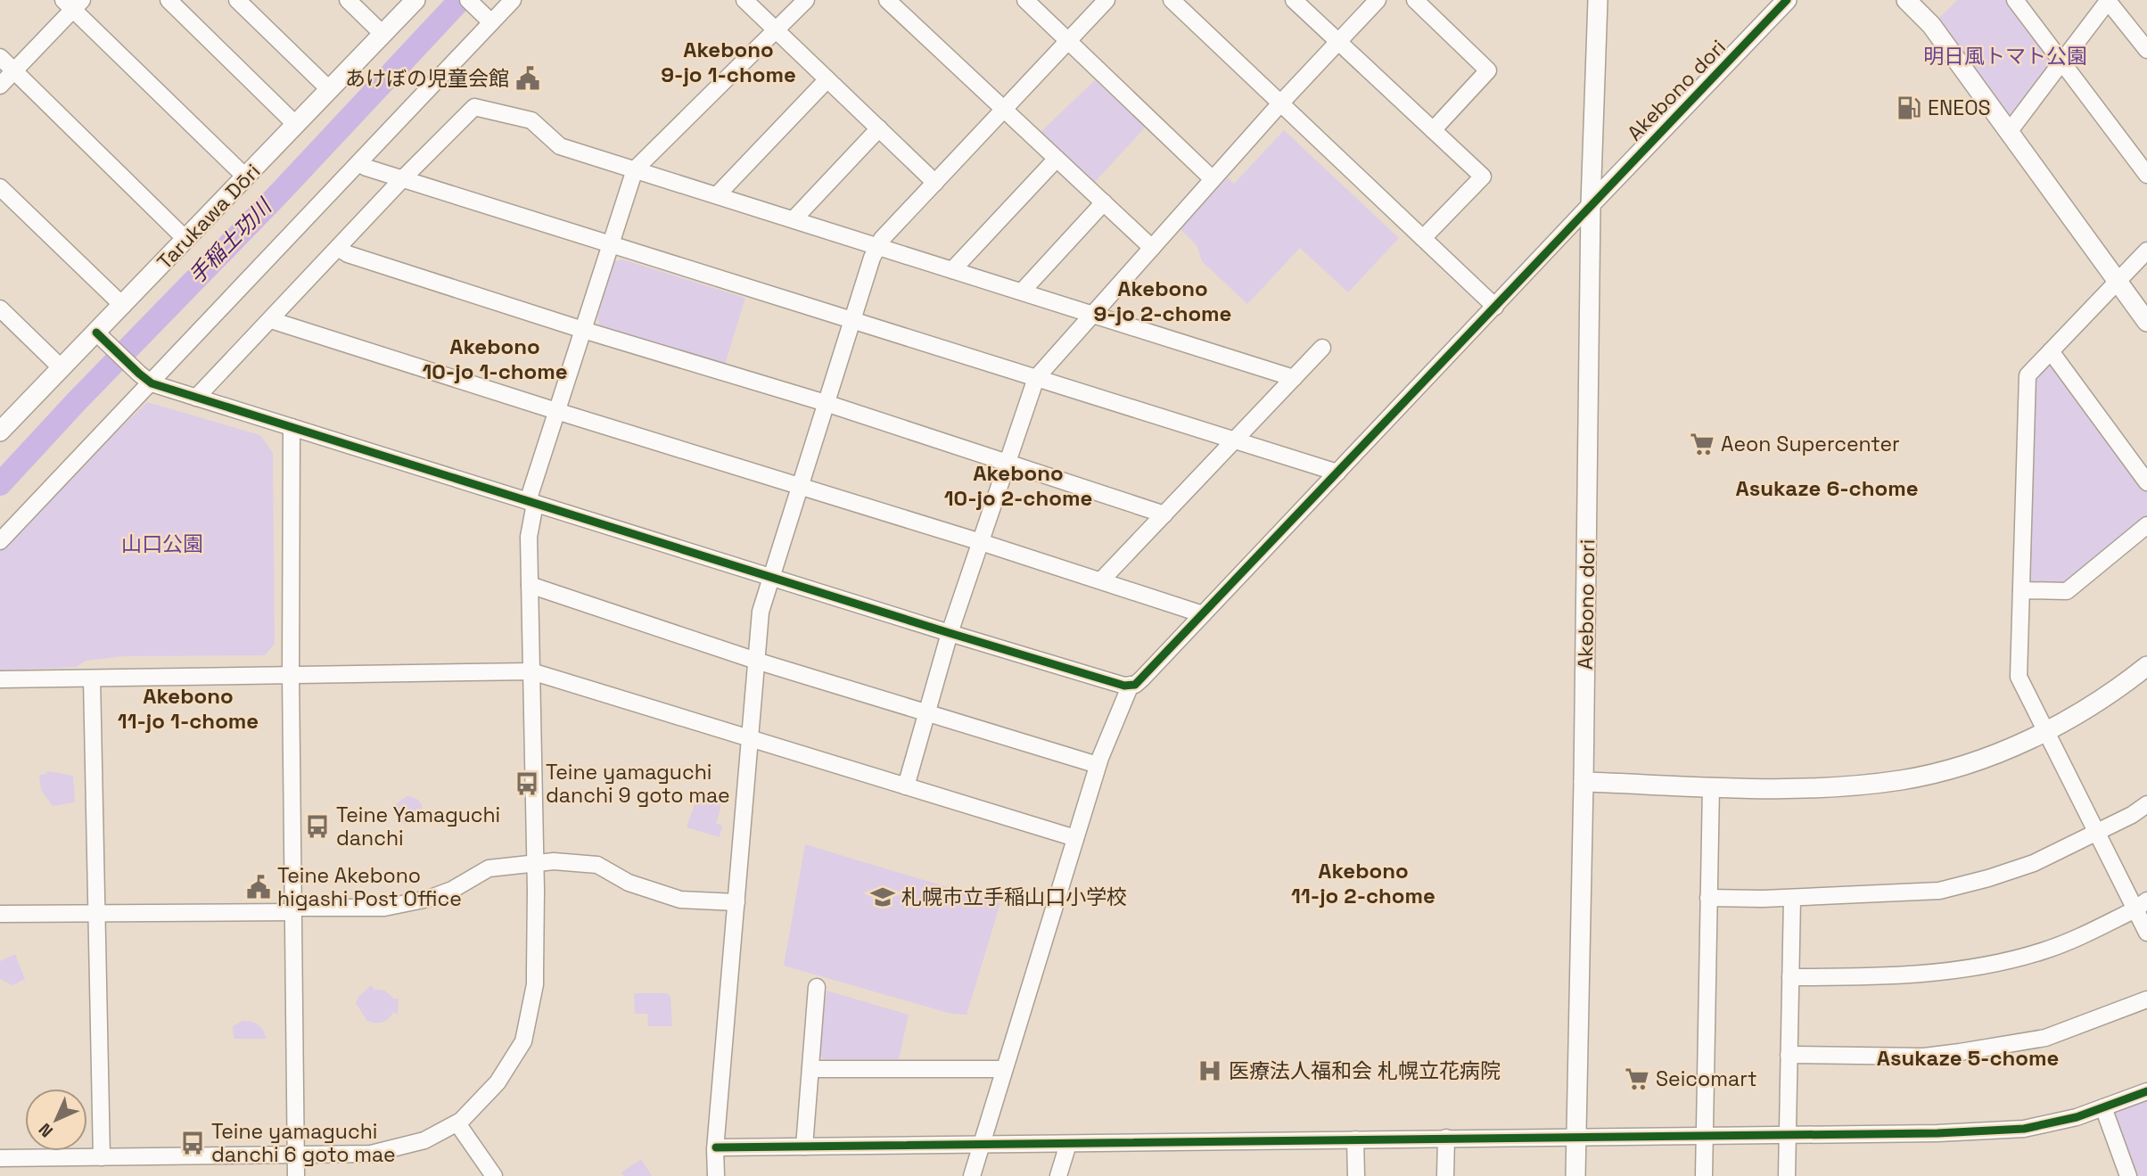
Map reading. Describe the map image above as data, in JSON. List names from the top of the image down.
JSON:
{
  "streets": {
    "street": ["Akebono dori", "Tarukawa Dōri"]
  },
  "districts": [
    "Akebono 9-jo 1-chome",
    "Akebono 9-jo 2-chome",
    "Akebono 10-jo 1-chome",
    "Akebono 10-jo 2-chome",
    "Asukaze 6-chome",
    "Akebono 11-jo 1-chome",
    "Akebono 11-jo 2-chome",
    "Asukaze 5-chome"
  ],
  "water": ["手稲土功川"],
  "parks": ["明日風トマト公園", "山口公園"],
  "places": {
    "public building": ["あけぼの児童会館", "Teine Akebono higashi Post Office"],
    "fuel station": ["ENEOS"],
    "supermarket": ["Aeon Supercenter", "Seicomart"],
    "bus stop": ["Teine yamaguchi danchi 9 goto mae", "Teine Yamaguchi danchi", "Teine yamaguchi danchi 6 goto mae"],
    "school or university": ["札幌市立手稲山口小学校"],
    "hospital": ["医療法人福和会 札幌立花病院"]
  },
  "north": "bottom left"
}
